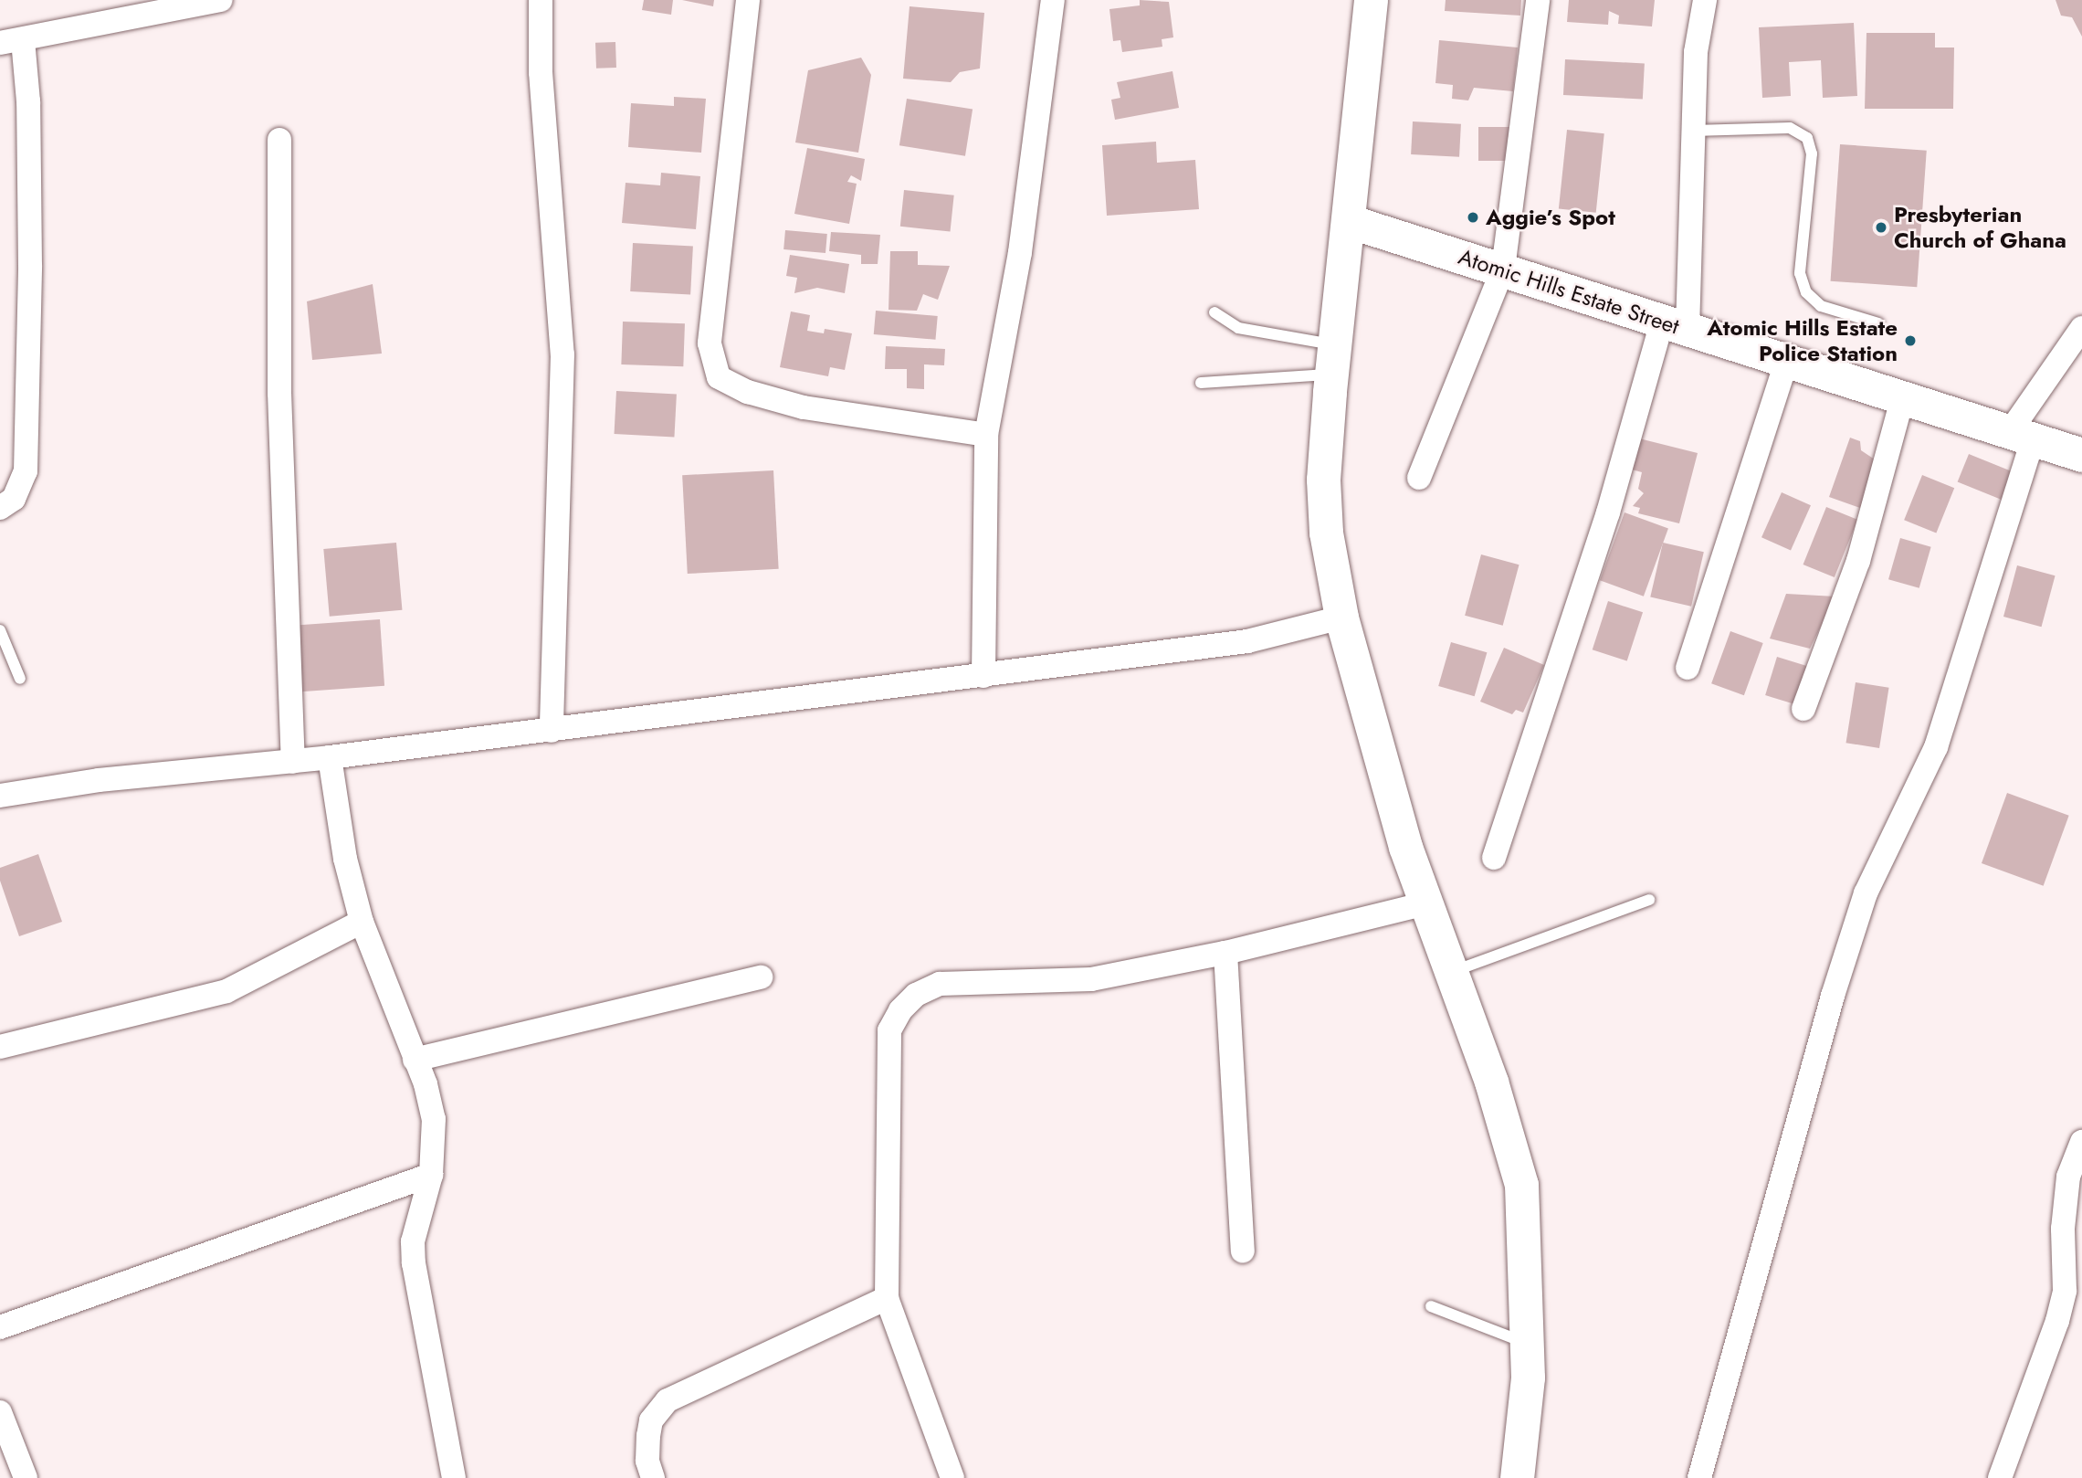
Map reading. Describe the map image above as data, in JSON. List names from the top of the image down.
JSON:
{
  "streets": {
    "street": ["Atomic Hills Estate Street"]
  },
  "places": ["Aggie’s Spot", "Presbyterian Church of Ghana", "Atomic Hills Estate Police Station"]
}
